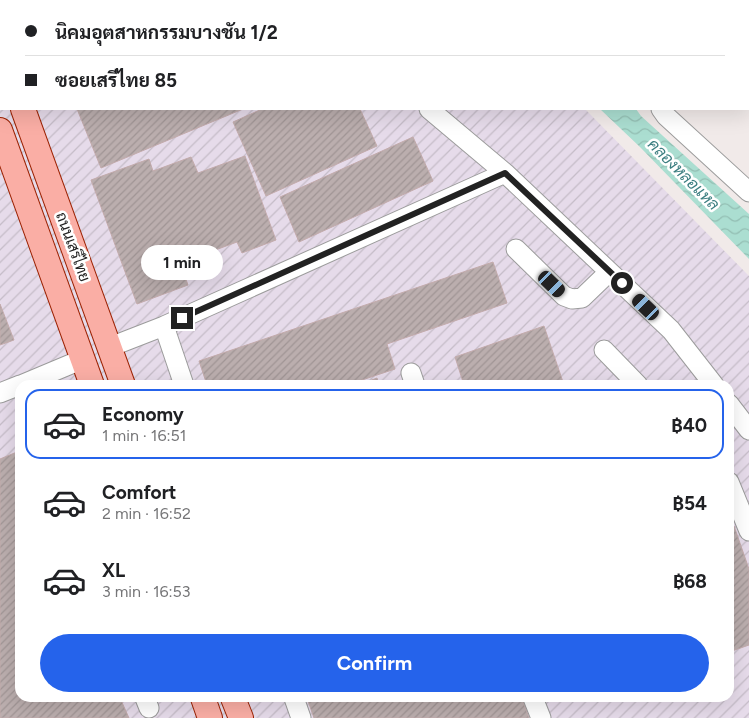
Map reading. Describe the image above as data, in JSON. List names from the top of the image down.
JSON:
{
  "streets": {
    "main road": ["ถนนเสรีไทย"]
  },
  "water": ["คลองหลอแหล"],
  "page": {
    "banner": ["นิคมอุตสาหกรรมบางชัน 1/2", "ซอยเสรีไทย 85"],
    "bubble": "1 min",
    "list": [
      {
        "name": "Economy",
        "note": "1 min · 16:51",
        "value": "฿40"
      },
      {
        "name": "Comfort",
        "note": "2 min · 16:52",
        "value": "฿54"
      },
      {
        "name": "XL",
        "note": "3 min · 16:53",
        "value": "฿68"
      }
    ],
    "buttons": "Confirm"
  }
}
